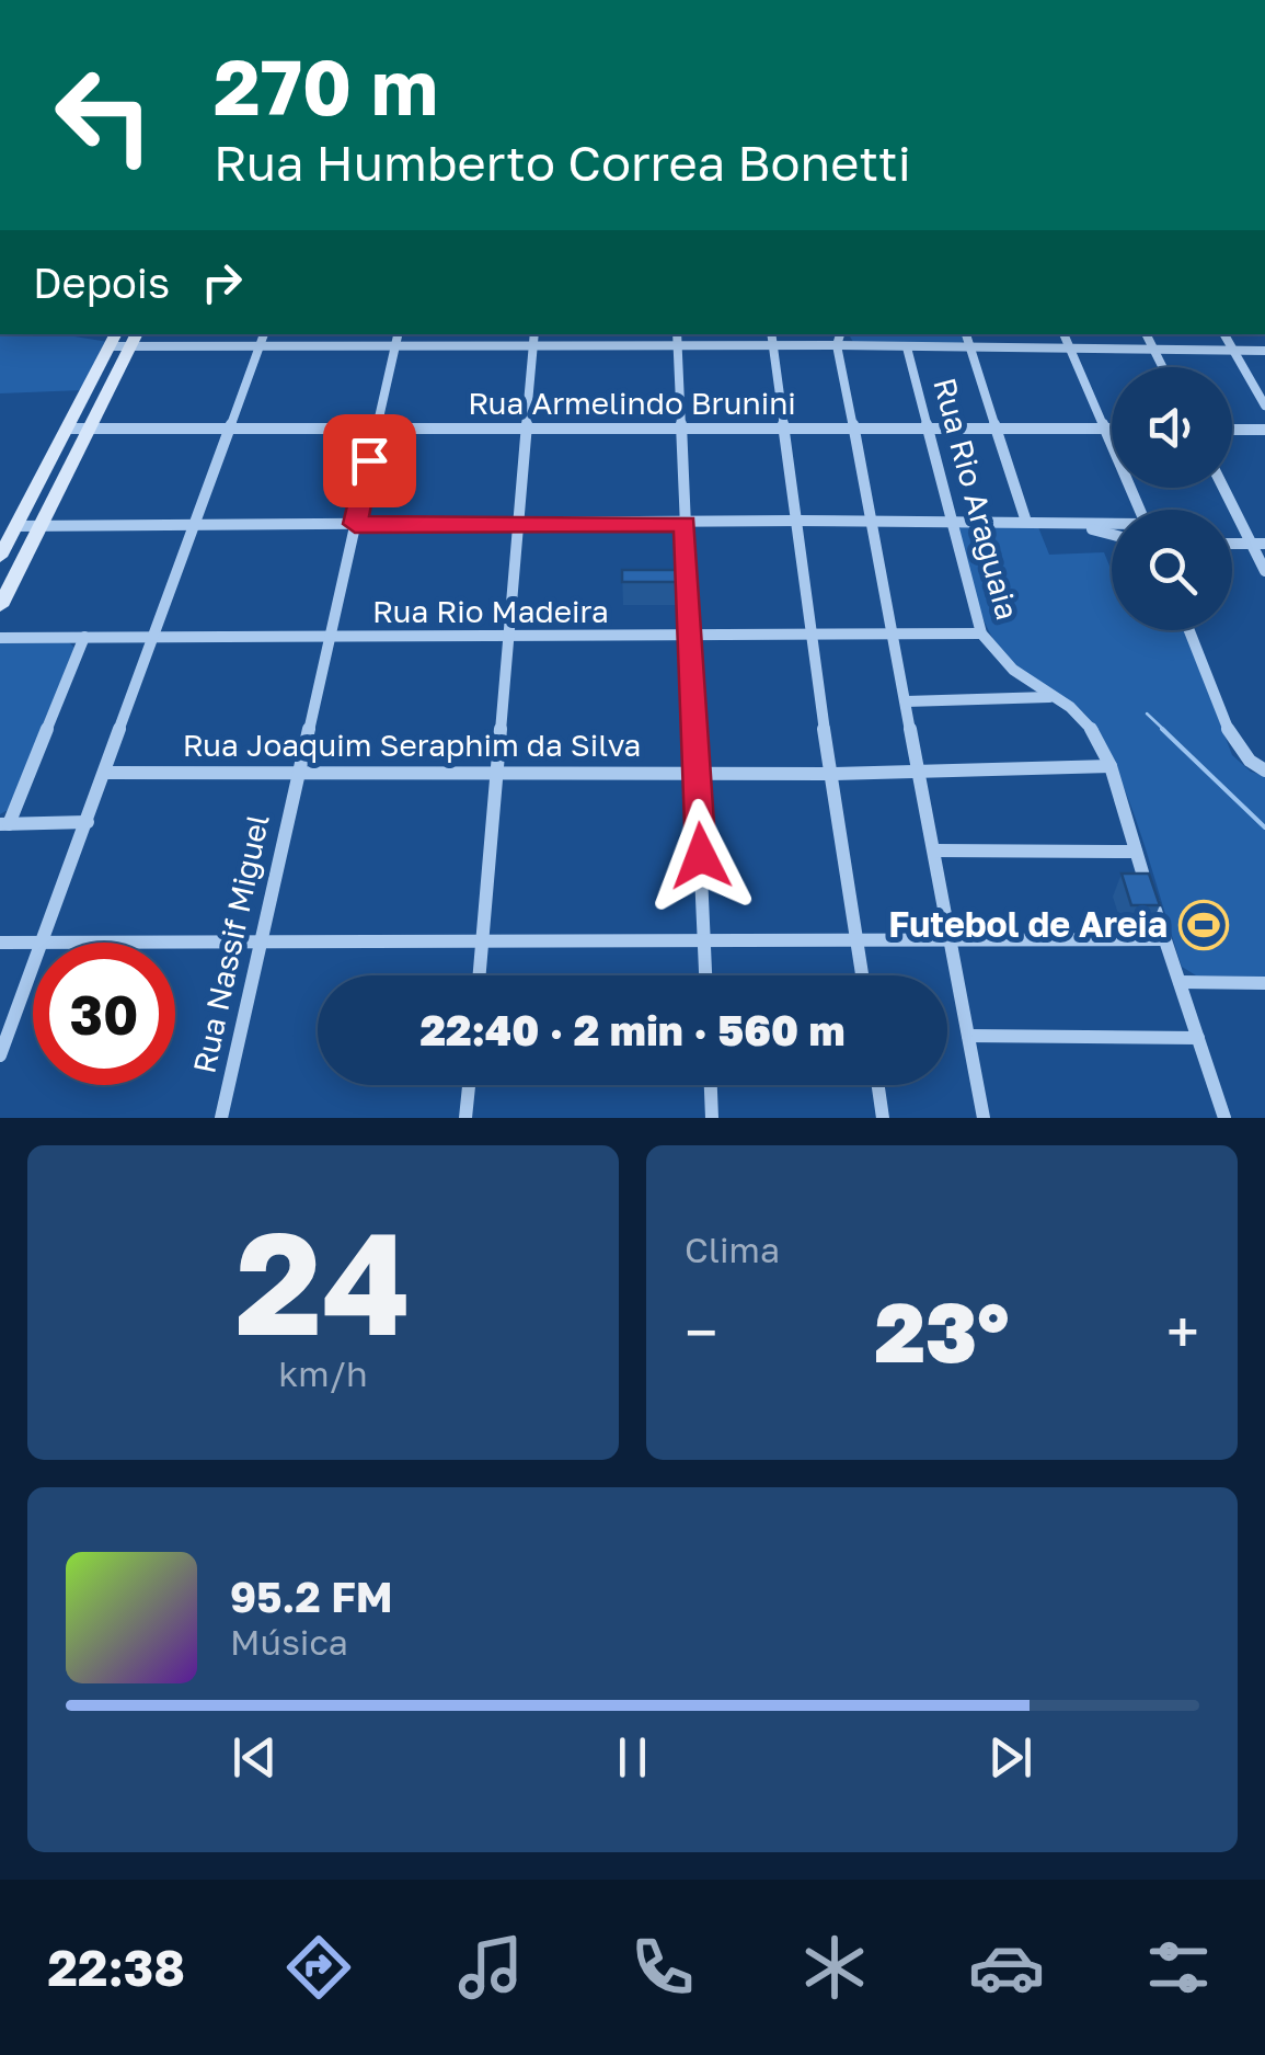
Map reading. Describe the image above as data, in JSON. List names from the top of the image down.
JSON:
{
  "streets": {
    "street": [
      "Rua Armelindo Brunini",
      "Rua Rio Araguaia",
      "Rua Rio Madeira",
      "Rua Joaquim Seraphim da Silva",
      "Rua Nassif Miguel"
    ]
  },
  "crossings": [
    ["Rua Armelindo Brunini", "Rua Rio Araguaia"],
    ["Rua Armelindo Brunini", "Rua Nassif Miguel"],
    ["Rua Rio Araguaia", "Rua Rio Madeira"],
    ["Rua Rio Araguaia", "Rua Joaquim Seraphim da Silva"],
    ["Rua Rio Madeira", "Rua Nassif Miguel"],
    ["Rua Joaquim Seraphim da Silva", "Rua Nassif Miguel"]
  ],
  "places": {
    "sports": ["Futebol de Areia"]
  },
  "page": {
    "turn": ["270 m", "Rua Humberto Correa Bonetti"],
    "then": "Depois",
    "limit": "30",
    "trip": "22:40 · 2 min · 560 m",
    "tile": [
      ["24", "km/h"],
      "Clima"
    ],
    "heat": ["−", "23°", "+"],
    "song": ["95.2 FM", "Música"],
    "tabs": "22:38"
  }
}
